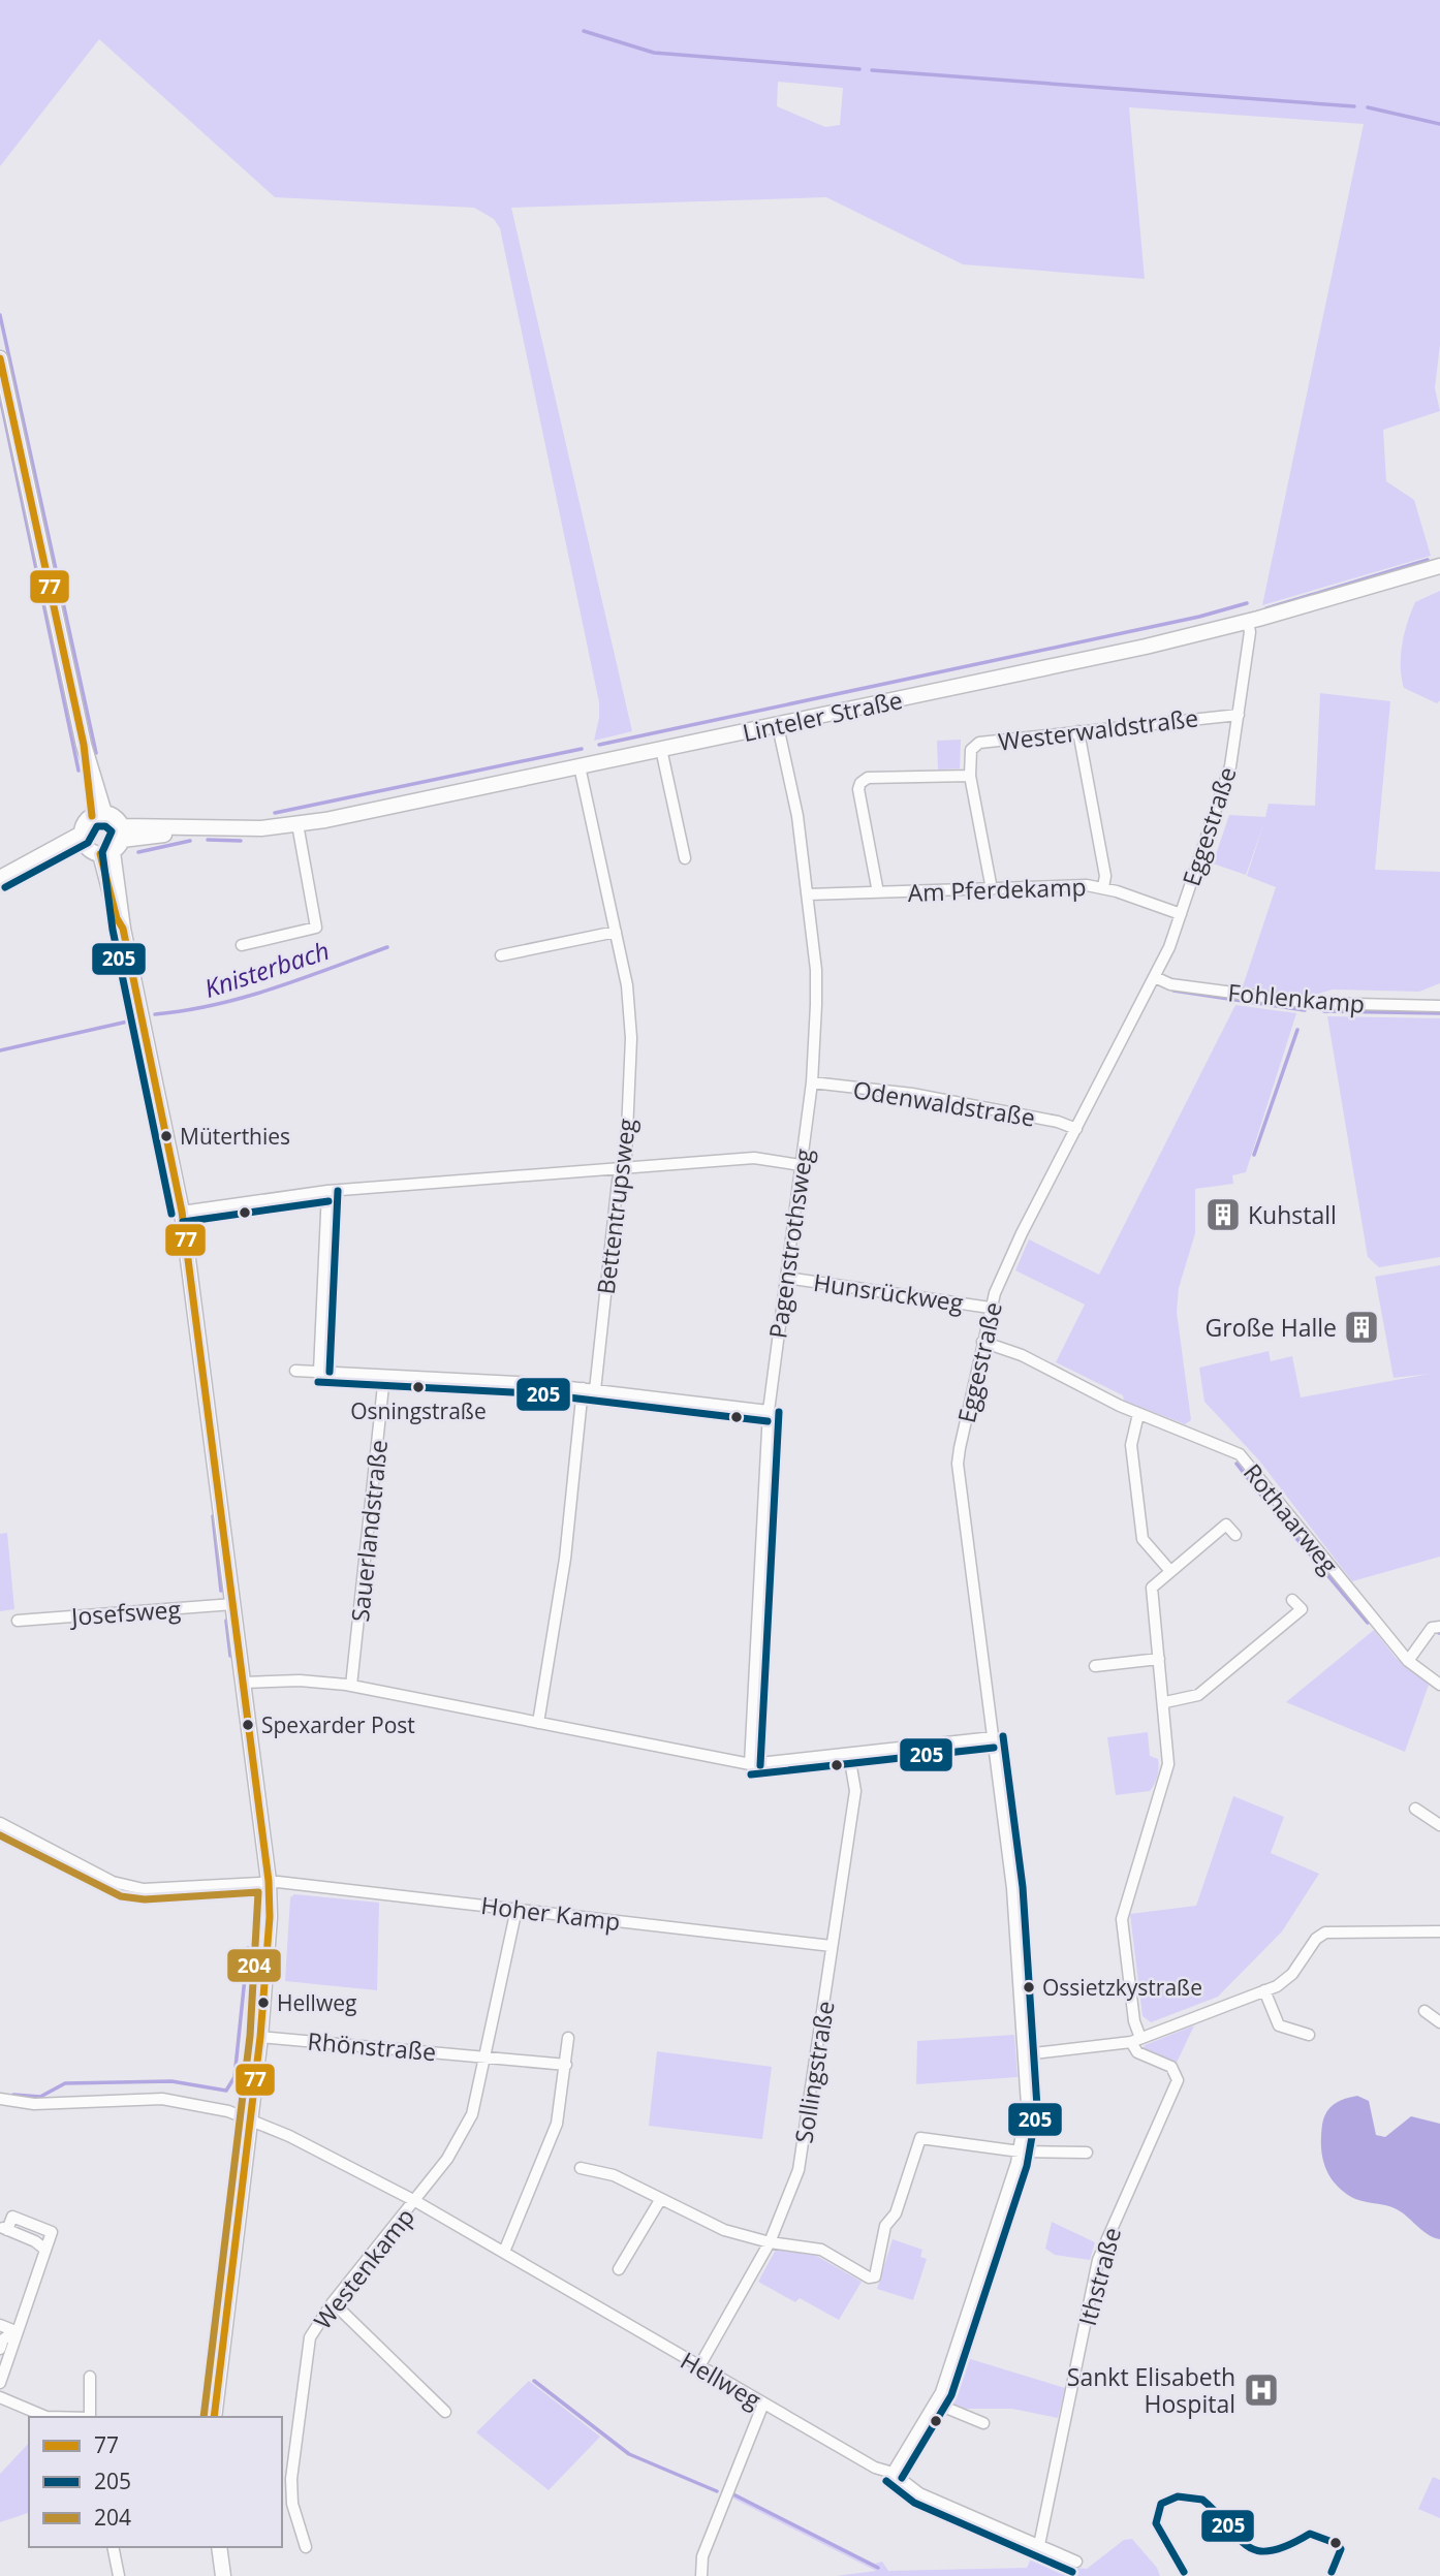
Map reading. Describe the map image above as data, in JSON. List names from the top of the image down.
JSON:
{
  "streets": {
    "main road": ["Linteler Straße"],
    "street": [
      "Westerwaldstraße",
      "Eggestraße",
      "Am Pferdekamp",
      "Fohlenkamp",
      "Odenwaldstraße",
      "Bettentrupsweg",
      "Pagenstrothsweg",
      "Hunsrückweg",
      "Rothaarweg",
      "Sauerlandstraße",
      "Josefsweg",
      "Hoher Kamp",
      "Rhönstraße",
      "Sollingstraße",
      "Westenkamp",
      "Ithstraße",
      "Hellweg"
    ]
  },
  "crossings": [
    ["Linteler Straße", "Eggestraße"],
    ["Linteler Straße", "Bettentrupsweg"],
    ["Linteler Straße", "Pagenstrothsweg"],
    ["Westerwaldstraße", "Eggestraße"],
    ["Westerwaldstraße", "Am Pferdekamp"],
    ["Eggestraße", "Am Pferdekamp"],
    ["Eggestraße", "Fohlenkamp"],
    ["Eggestraße", "Odenwaldstraße"],
    ["Eggestraße", "Hunsrückweg"],
    ["Eggestraße", "Rothaarweg"],
    ["Eggestraße", "Hellweg"],
    ["Am Pferdekamp", "Pagenstrothsweg"],
    ["Odenwaldstraße", "Pagenstrothsweg"],
    ["Pagenstrothsweg", "Hunsrückweg"],
    ["Hoher Kamp", "Sollingstraße"],
    ["Hoher Kamp", "Westenkamp"],
    ["Rhönstraße", "Westenkamp"],
    ["Sollingstraße", "Hellweg"],
    ["Westenkamp", "Hellweg"],
    ["Ithstraße", "Hellweg"]
  ],
  "water": ["Knisterbach"],
  "places": {
    "other": [
      "Müterthies",
      "Osningstraße",
      "Spexarder Post",
      "Ossietzkystraße",
      "Hellweg"
    ],
    "building": ["Kuhstall", "Große Halle"],
    "hospital": ["Sankt Elisabeth Hospital"]
  },
  "lines": ["transit line 77", "transit line 205", "transit line 204"],
  "legend": ["77", "205", "204"]
}
